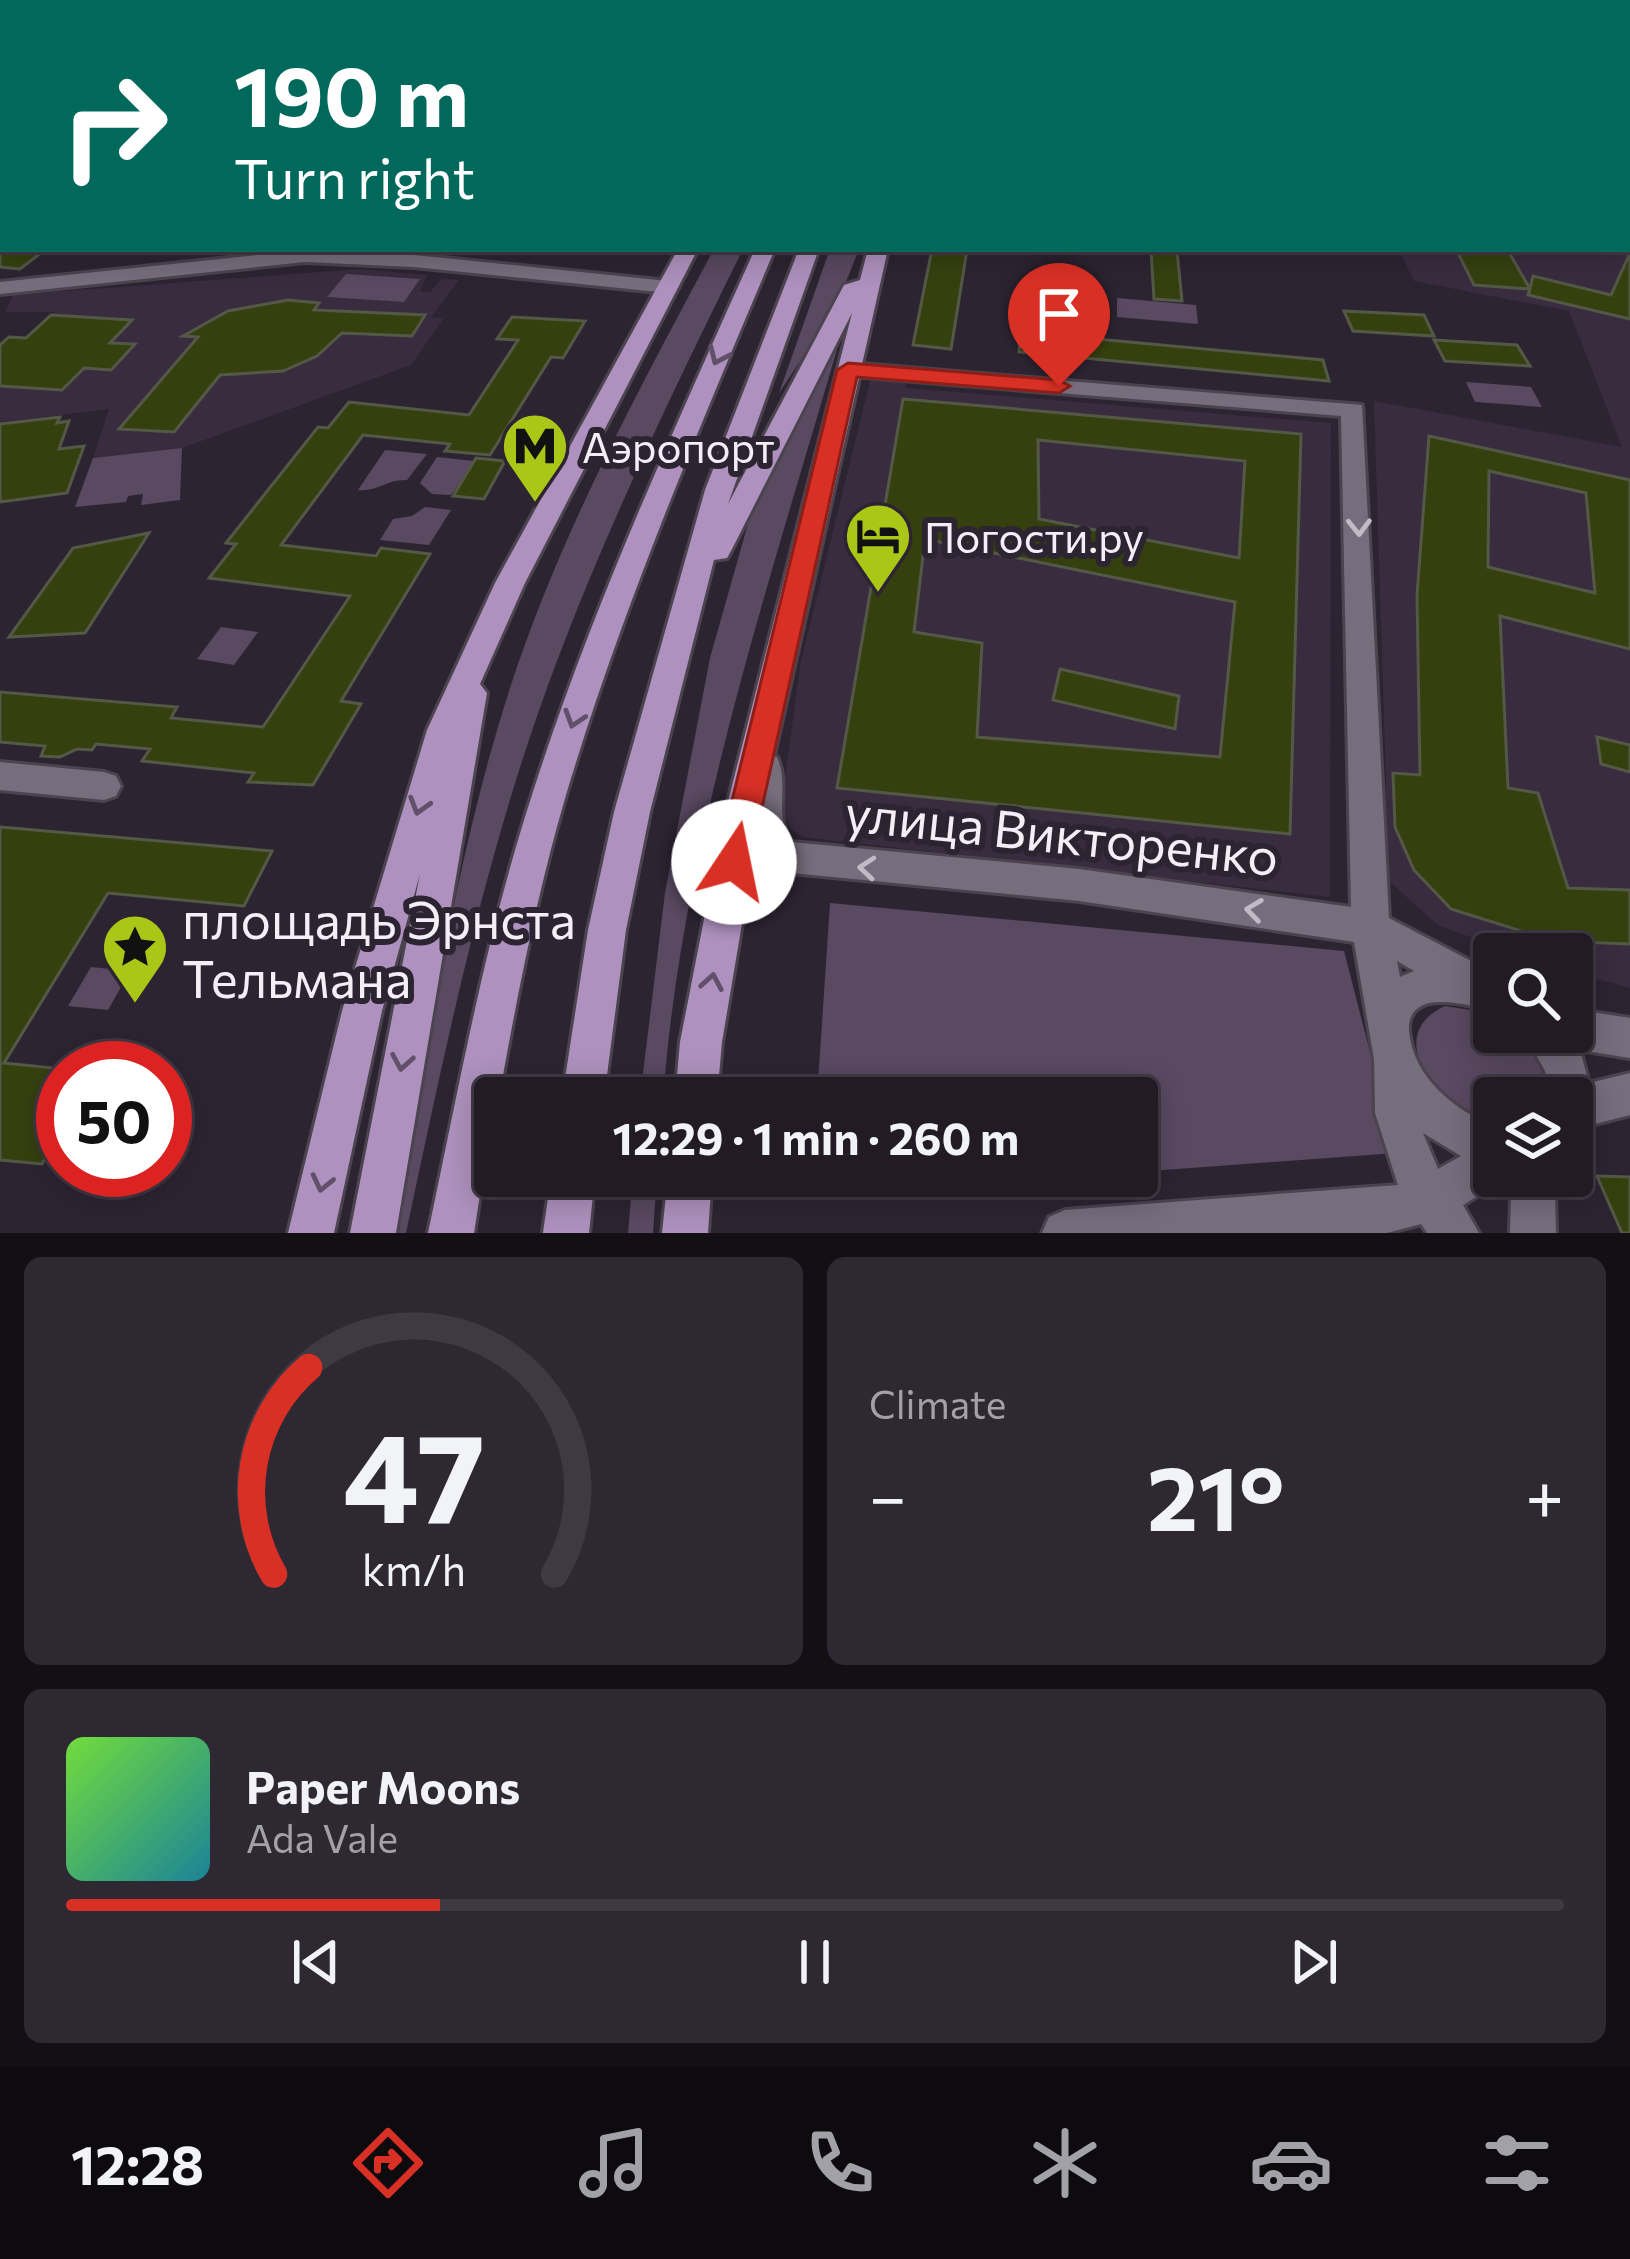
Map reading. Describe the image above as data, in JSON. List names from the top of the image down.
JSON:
{
  "streets": {
    "street": ["улица Викторенко"]
  },
  "one_way": ["улица Викторенко"],
  "places": {
    "metro station": ["Аэропорт"],
    "hotel": ["Погости.ру"],
    "place": ["площадь Эрнста Тельмана"]
  },
  "page": {
    "turn": ["190 m", "Turn right"],
    "limit": "50",
    "trip": "12:29 · 1 min · 260 m",
    "tile": "Climate",
    "heat": ["−", "21°", "+"],
    "song": ["Paper Moons", "Ada Vale"],
    "tabs": "12:28",
    "gauge": ["47", "km/h"]
  }
}
